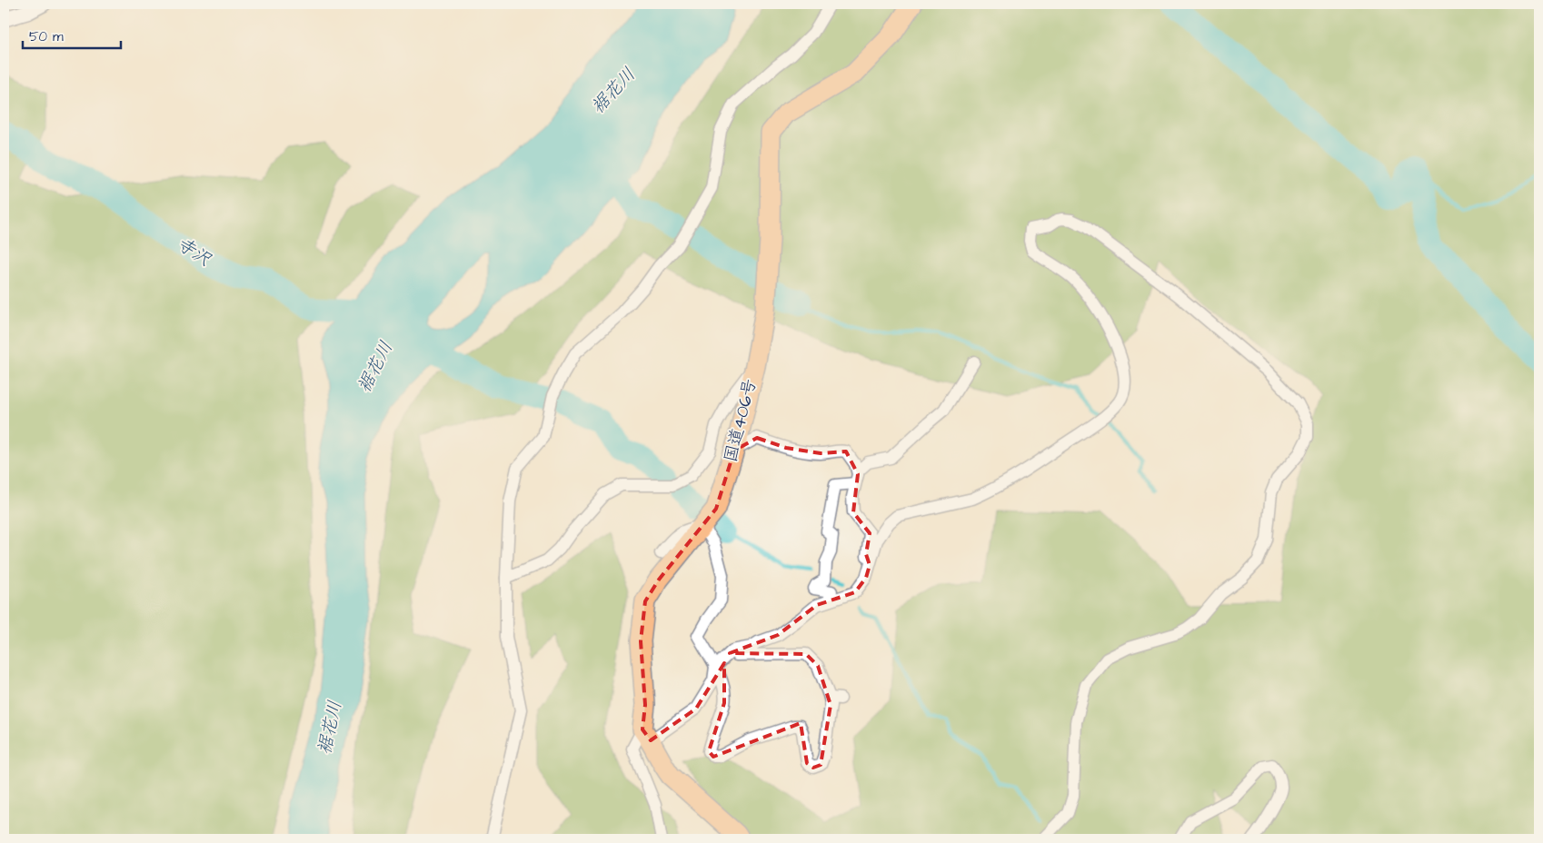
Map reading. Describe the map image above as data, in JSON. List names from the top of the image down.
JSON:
{
  "streets": {
    "highway": ["国道406号"]
  },
  "water": ["裾花川", "寺沢"],
  "scale_bar": "50 m"
}
